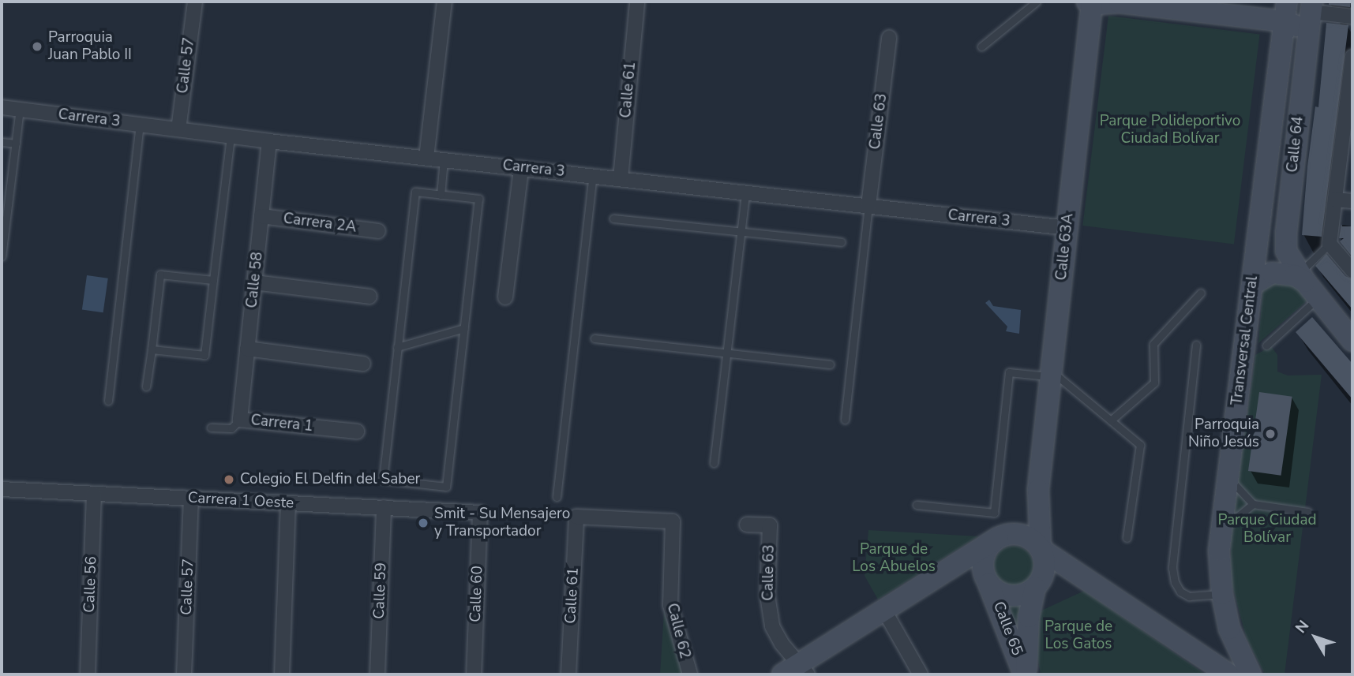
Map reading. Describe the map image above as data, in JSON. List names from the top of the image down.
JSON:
{
  "streets": {
    "main road": [
      "Calle 64",
      "Calle 63A",
      "Transversal Central",
      "Calle 65"
    ],
    "street": [
      "Calle 57",
      "Calle 61",
      "Carrera 3",
      "Calle 63",
      "Carrera 2A",
      "Calle 58",
      "Carrera 1",
      "Carrera 1 Oeste",
      "Calle 56",
      "Calle 59",
      "Calle 60",
      "Calle 62"
    ]
  },
  "crossings": [
    ["Calle 57", "Carrera 3"],
    ["Calle 57", "Carrera 1 Oeste"],
    ["Calle 61", "Carrera 3"],
    ["Calle 61", "Calle 62"],
    ["Carrera 3", "Calle 63"],
    ["Carrera 3", "Calle 63A"],
    ["Carrera 3", "Calle 58"],
    ["Carrera 2A", "Calle 58"],
    ["Calle 63A", "Calle 65"],
    ["Calle 58", "Carrera 1"],
    ["Carrera 1 Oeste", "Calle 56"],
    ["Carrera 1 Oeste", "Calle 59"],
    ["Carrera 1 Oeste", "Calle 60"]
  ],
  "parks": [
    "Parque Polideportivo Ciudad Bolívar",
    "Parque Ciudad Bolívar",
    "Parque de Los Abuelos",
    "Parque de Los Gatos"
  ],
  "places": [
    "Parroquia Juan Pablo II",
    "Parroquia Niño Jesús",
    "Colegio El Delfin del Saber",
    "Smit - Su Mensajero y Transportador"
  ],
  "north": "top left"
}
